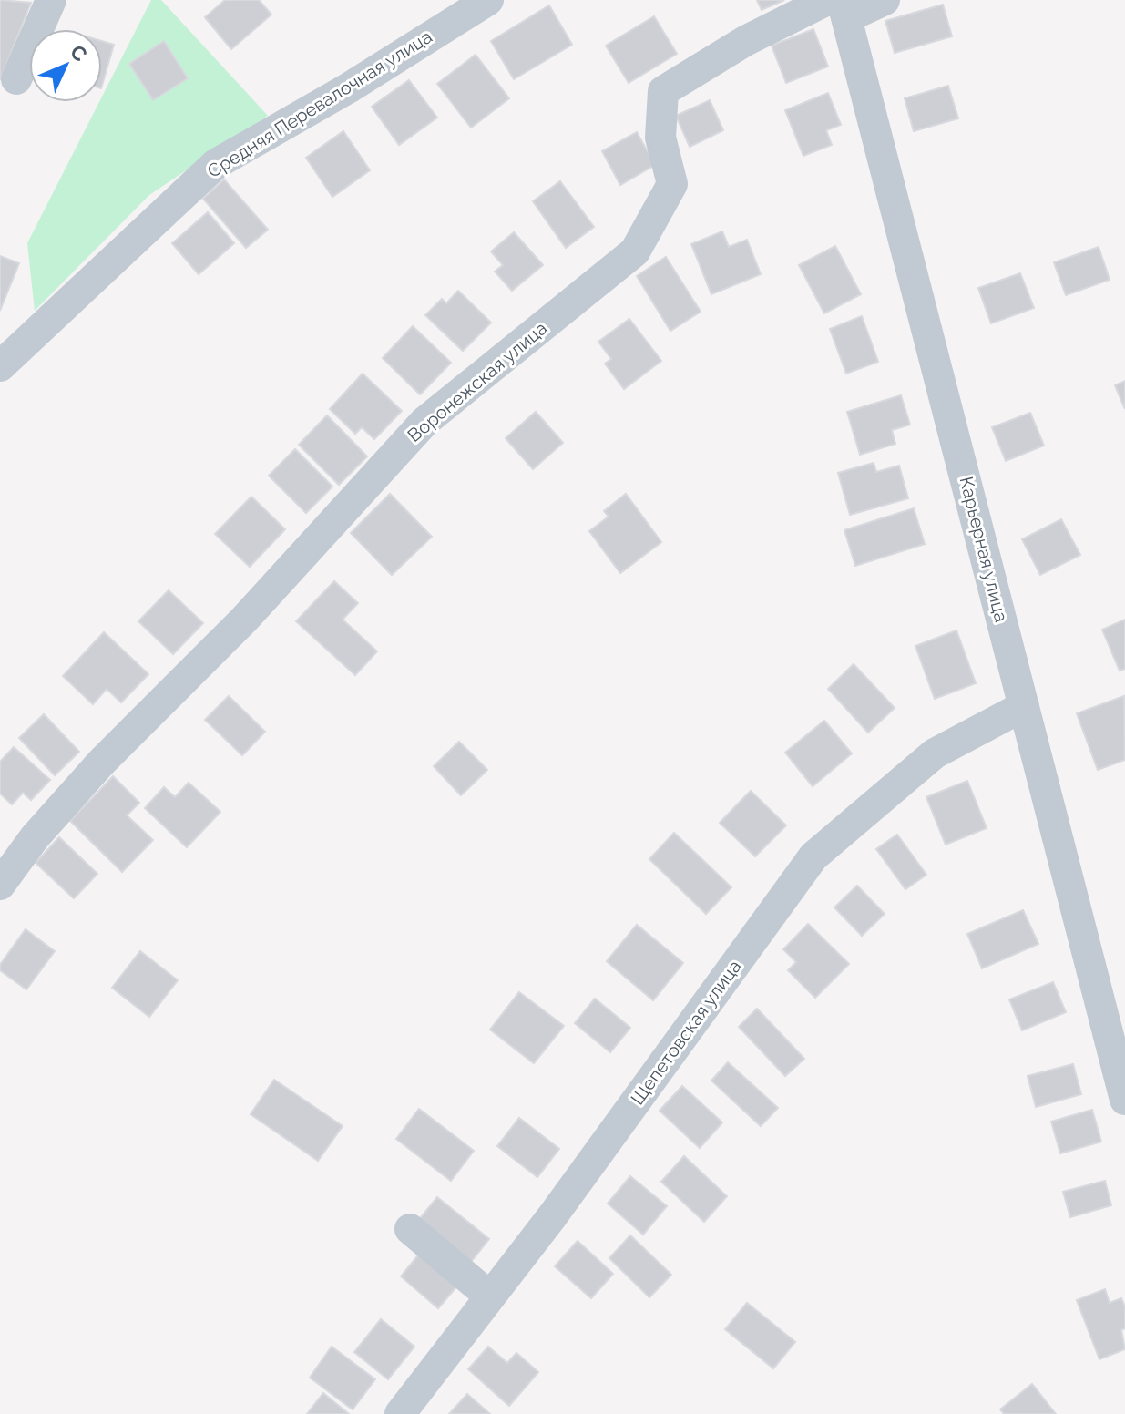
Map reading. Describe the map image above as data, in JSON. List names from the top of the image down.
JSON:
{
  "streets": {
    "street": [
      "Средняя Перевалочная улица",
      "Воронежская улица",
      "Карьерная улица",
      "Щепетовская улица"
    ]
  },
  "crossings": [
    ["Воронежская улица", "Карьерная улица"],
    ["Карьерная улица", "Щепетовская улица"]
  ],
  "north": "top right"
}
